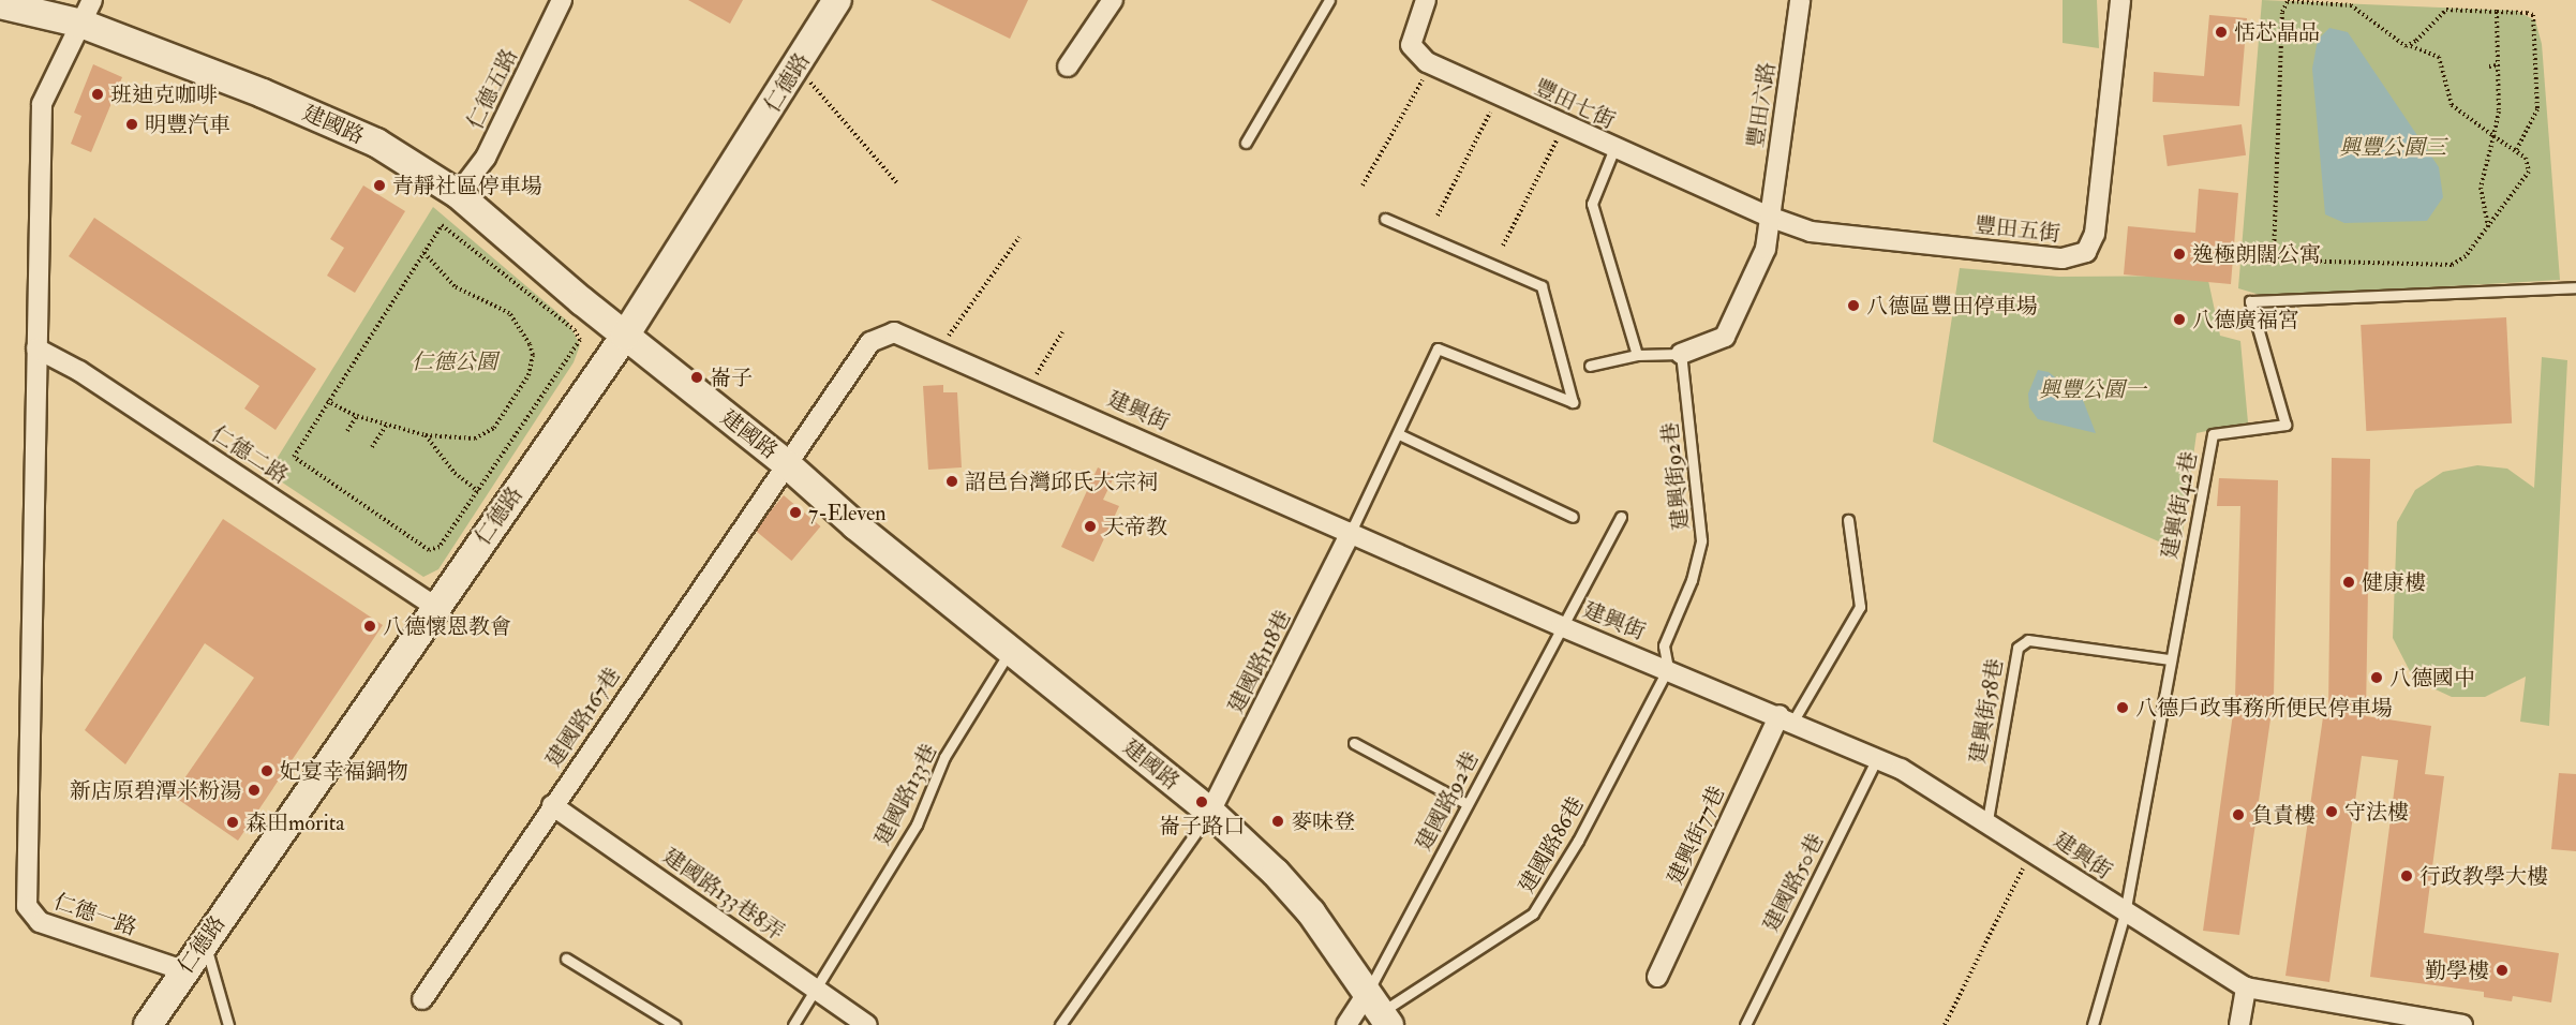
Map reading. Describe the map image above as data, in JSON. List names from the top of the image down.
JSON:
{
  "streets": {
    "street": [
      "仁德路",
      "仁德五路",
      "豐田七街",
      "豐田六路",
      "建國路",
      "豐田五街",
      "建興街",
      "仁德二路",
      "建國路118巷",
      "建國路167巷",
      "建興街77巷",
      "建國路133巷8弄",
      "仁德一路"
    ],
    "lane": [
      "建興街92巷",
      "建興街42巷",
      "建興街58巷",
      "建國路133巷",
      "建國路92巷",
      "建國路86巷",
      "建國路50巷"
    ]
  },
  "crossings": [
    ["仁德路", "建國路"],
    ["仁德路", "仁德二路"],
    ["仁德路", "仁德一路"],
    ["仁德五路", "建國路"],
    ["豐田七街", "豐田六路"],
    ["豐田七街", "豐田五街"],
    ["豐田六路", "豐田五街"],
    ["豐田六路", "建興街92巷"],
    ["建國路", "建興街"],
    ["建國路", "建國路118巷"],
    ["建國路", "建國路167巷"],
    ["建國路", "建國路133巷"],
    ["建國路", "建國路92巷"],
    ["建國路", "建國路86巷"],
    ["建國路", "仁德一路"],
    ["建興街", "建興街92巷"],
    ["建興街", "建興街42巷"],
    ["建興街", "建國路118巷"],
    ["建興街", "建興街58巷"],
    ["建興街", "建國路167巷"],
    ["建興街", "建國路92巷"],
    ["建興街", "建興街77巷"],
    ["建興街", "建國路86巷"],
    ["建興街", "建國路50巷"],
    ["仁德二路", "仁德一路"],
    ["建興街92巷", "建國路86巷"],
    ["建興街42巷", "建興街58巷"],
    ["建國路167巷", "建國路133巷8弄"],
    ["建國路133巷", "建國路133巷8弄"],
    ["建國路92巷", "建國路86巷"]
  ],
  "parks": ["興豐公園三", "仁德公園", "興豐公園一"],
  "places": [
    "恬芯晶品",
    "班迪克咖啡",
    "明豐汽車",
    "青靜社區停車場",
    "逸極朗闊公寓",
    "八德區豐田停車場",
    "八德廣福宮",
    "崙子",
    "詔邑台灣邱氏大宗祠",
    "7-Eleven",
    "天帝教",
    "健康樓",
    "八德懷恩教會",
    "八德國中",
    "八德戶政事務所便民停車場",
    "妃宴幸福鍋物",
    "新店原碧潭米粉湯",
    "崙子路口",
    "守法樓",
    "負責樓",
    "麥味登",
    "森田morita",
    "行政教學大樓",
    "勤學樓"
  ]
}
